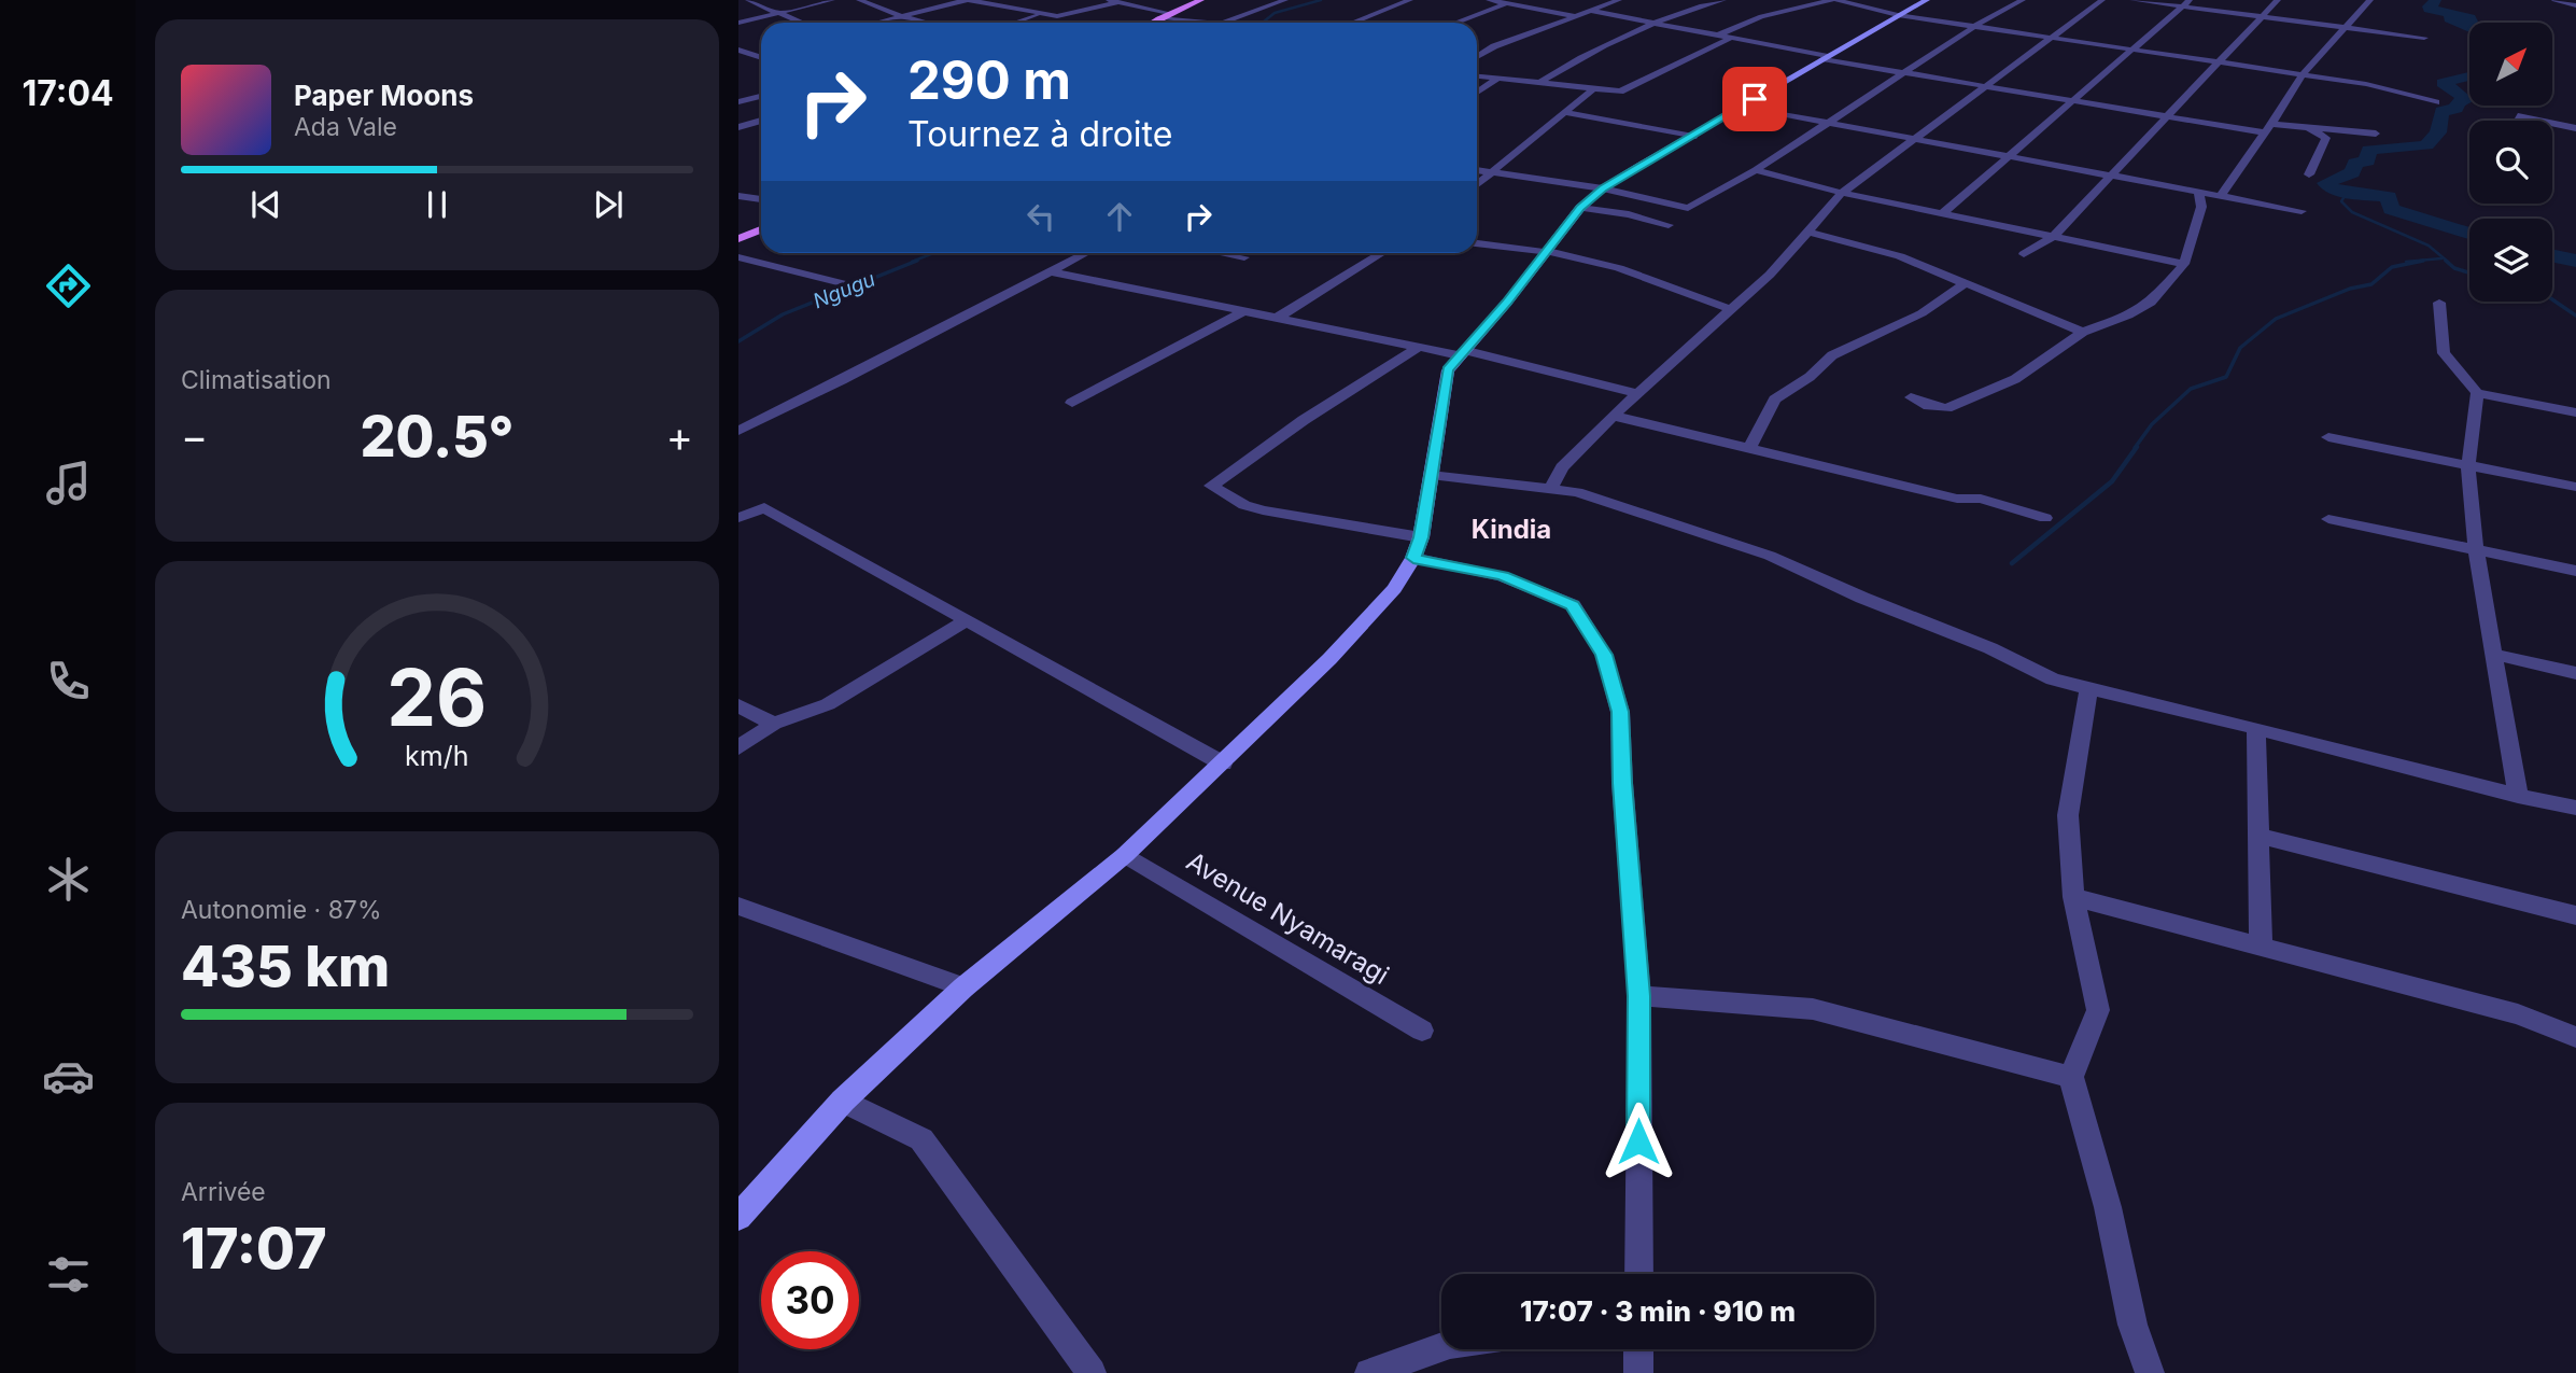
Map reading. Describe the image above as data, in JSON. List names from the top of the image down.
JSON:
{
  "streets": {
    "street": ["Avenue Nyamaragi"]
  },
  "districts": ["Kindia"],
  "water": ["Ngugu"],
  "north": "top right",
  "page": {
    "tabs": "17:04",
    "turn": ["290 m", "Tournez à droite"],
    "song": ["Paper Moons", "Ada Vale"],
    "tile": [
      "Climatisation",
      ["Autonomie · 87%", "435 km"],
      ["Arrivée", "17:07"]
    ],
    "heat": ["−", "20.5°", "+"],
    "limit": "30",
    "trip": "17:07 · 3 min · 910 m",
    "gauge": ["26", "km/h"]
  }
}
